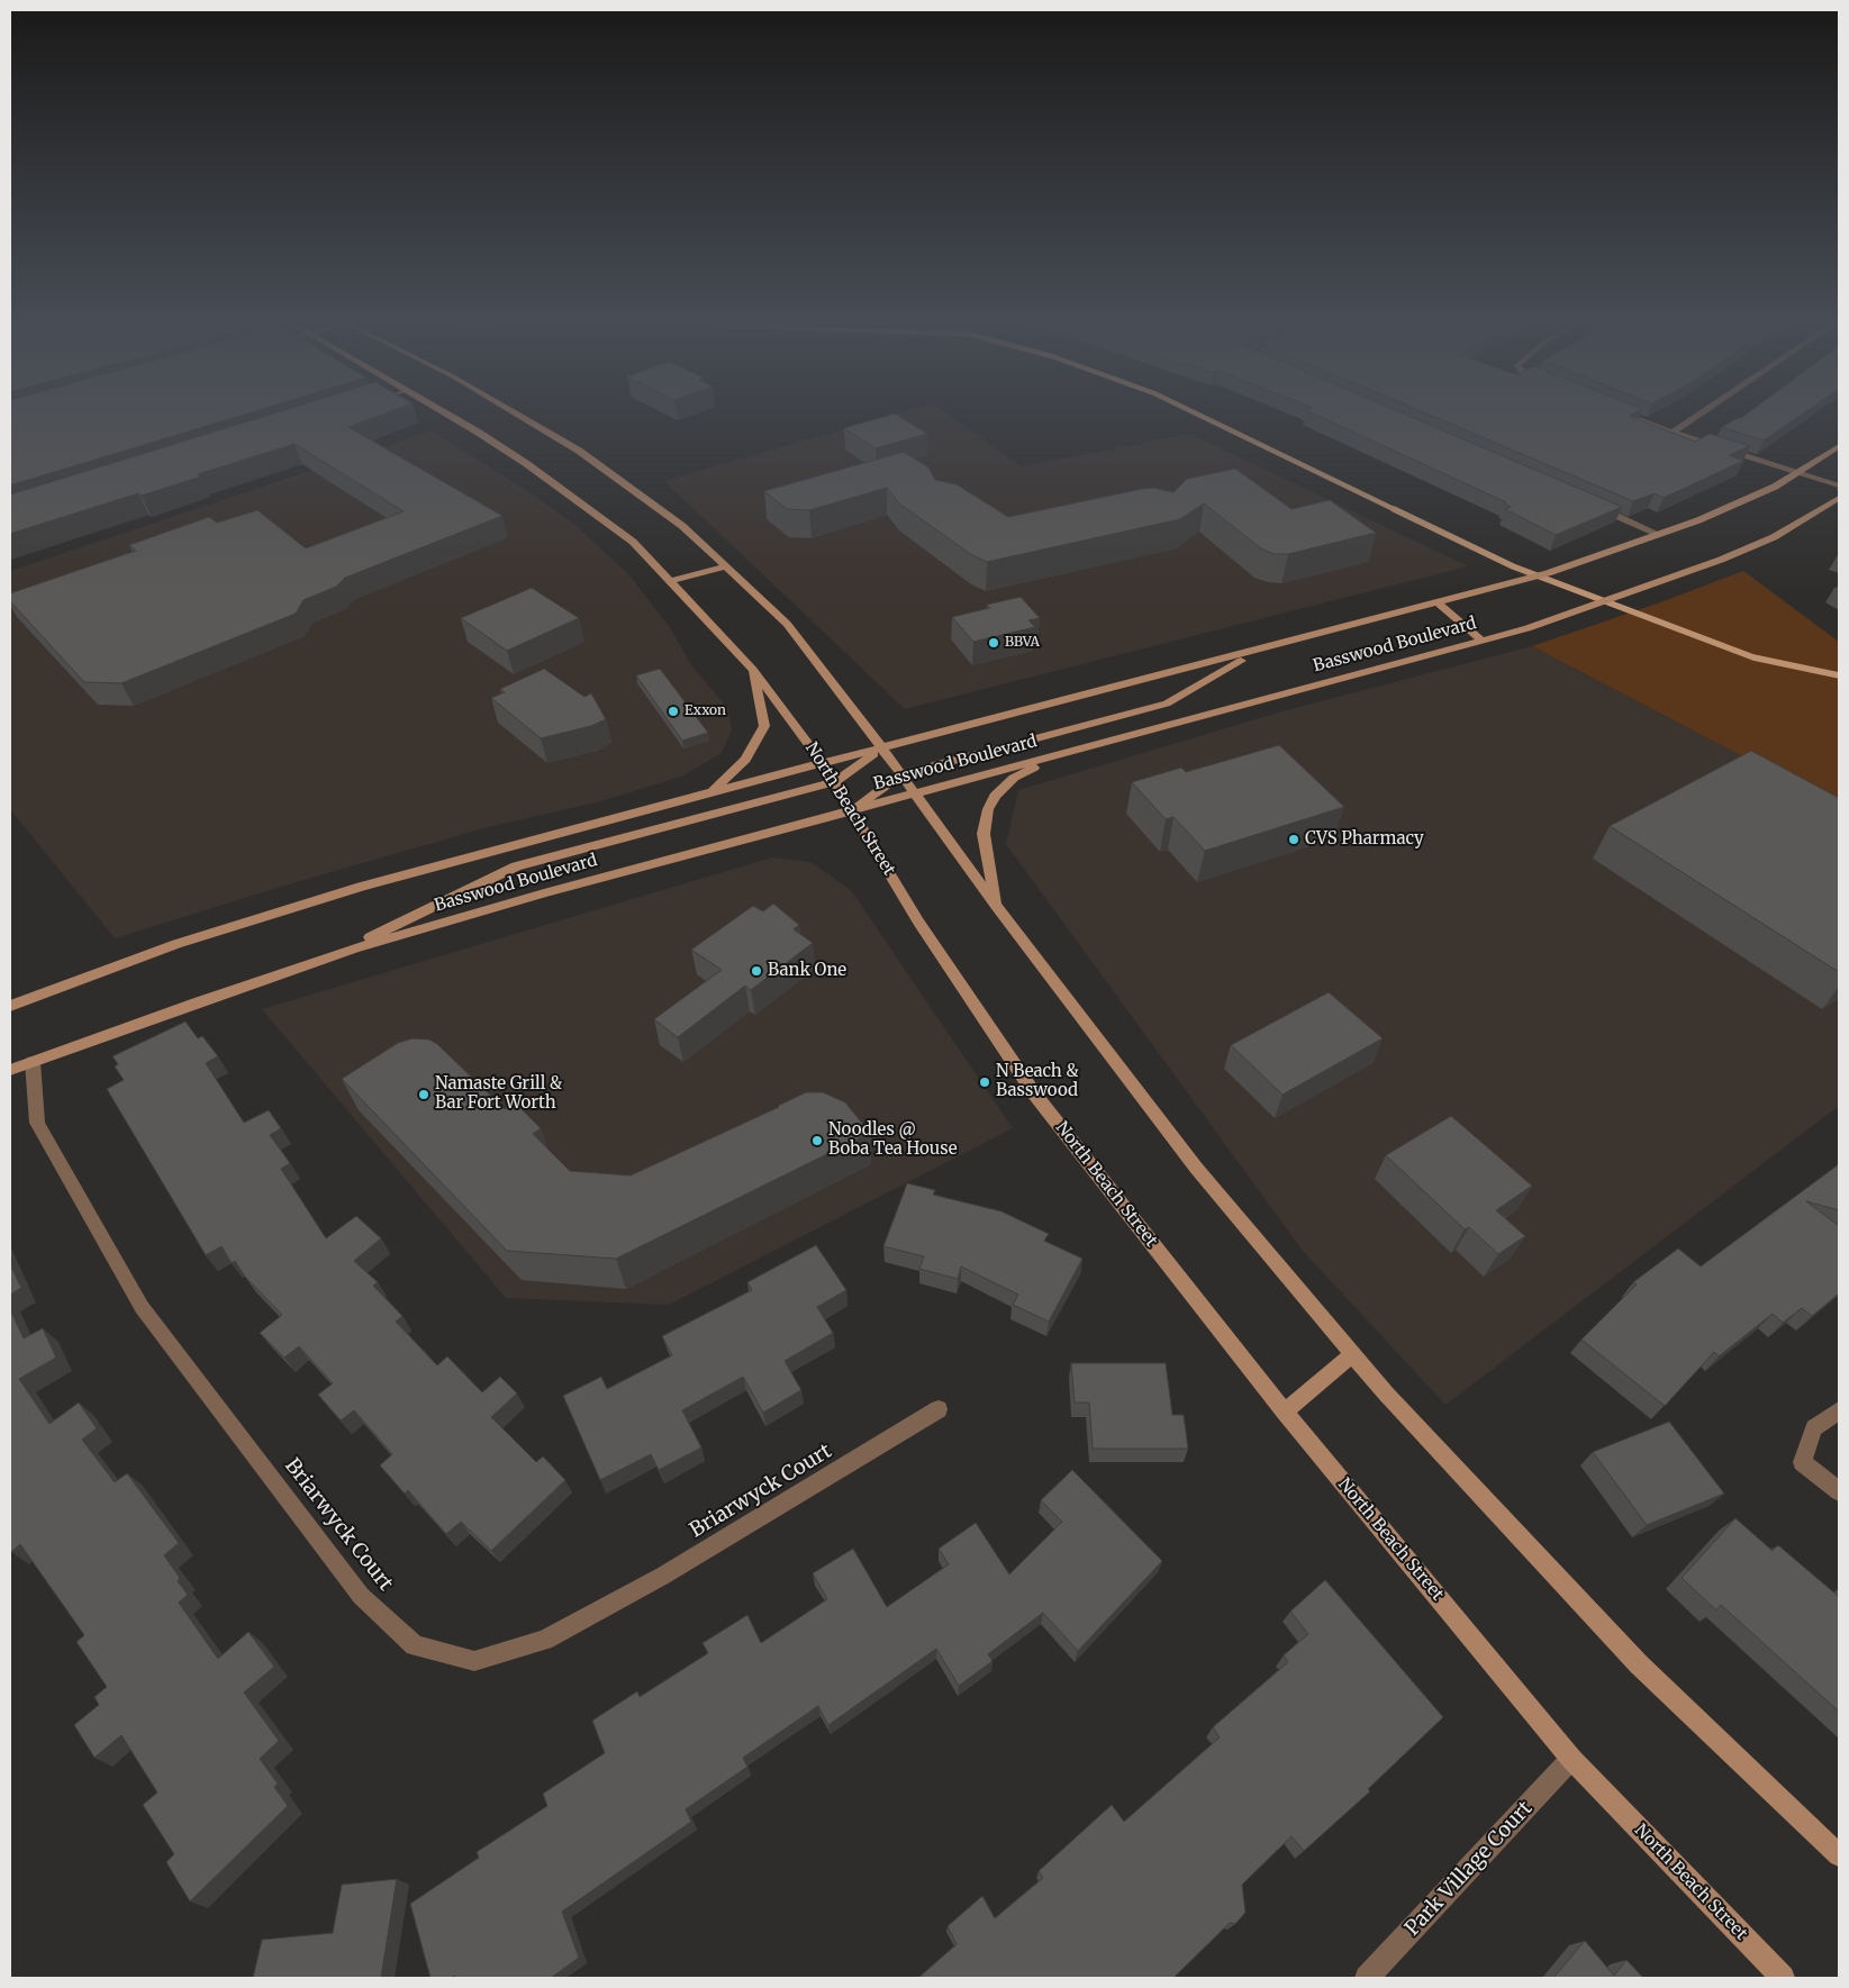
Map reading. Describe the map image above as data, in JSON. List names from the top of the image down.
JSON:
{
  "streets": {
    "main road": ["Basswood Boulevard", "North Beach Street"],
    "street": ["Briarwyck Court", "Park Village Court"]
  },
  "crossings": [
    ["Basswood Boulevard", "North Beach Street"],
    ["Basswood Boulevard", "Briarwyck Court"],
    ["North Beach Street", "Park Village Court"]
  ],
  "places": [
    "BBVA",
    "Exxon",
    "CVS Pharmacy",
    "Bank One",
    "N Beach & Basswood",
    "Namaste Grill & Bar Fort Worth",
    "Noodles @ Boba Tea House"
  ]
}
